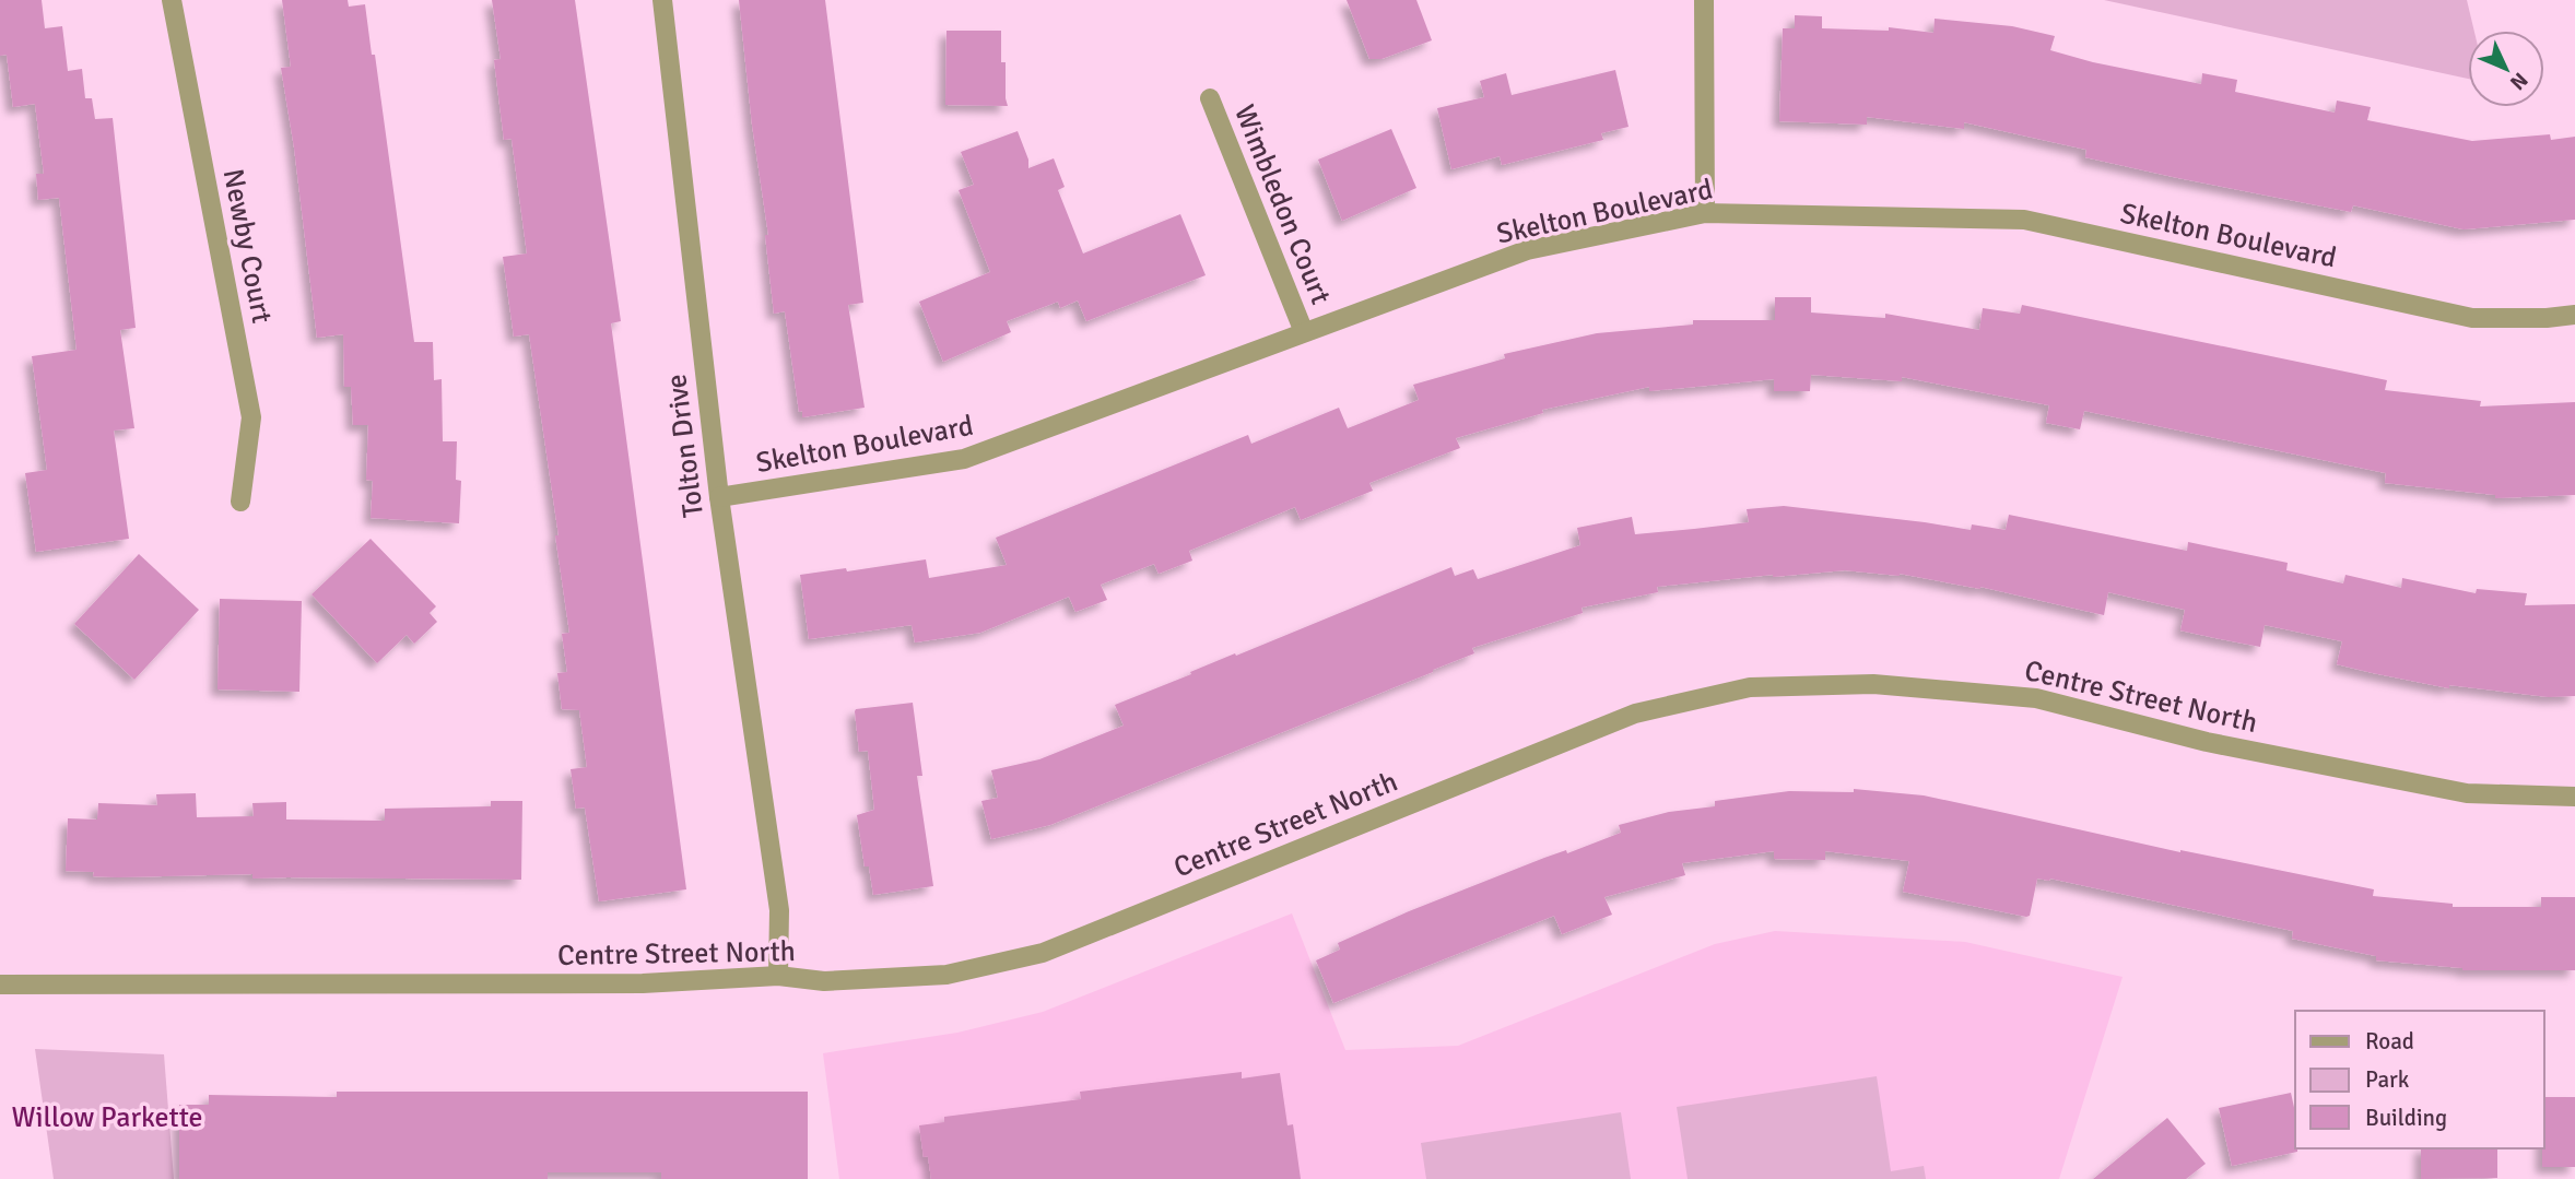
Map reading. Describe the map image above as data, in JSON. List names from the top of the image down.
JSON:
{
  "streets": {
    "street": [
      "Wimbledon Court",
      "Skelton Boulevard",
      "Newby Court",
      "Tolton Drive",
      "Centre Street North"
    ]
  },
  "crossings": [
    ["Wimbledon Court", "Skelton Boulevard"],
    ["Skelton Boulevard", "Tolton Drive"],
    ["Tolton Drive", "Centre Street North"]
  ],
  "parks": ["Willow Parkette"],
  "legend": ["Road", "Park", "Building"],
  "north": "bottom right"
}
